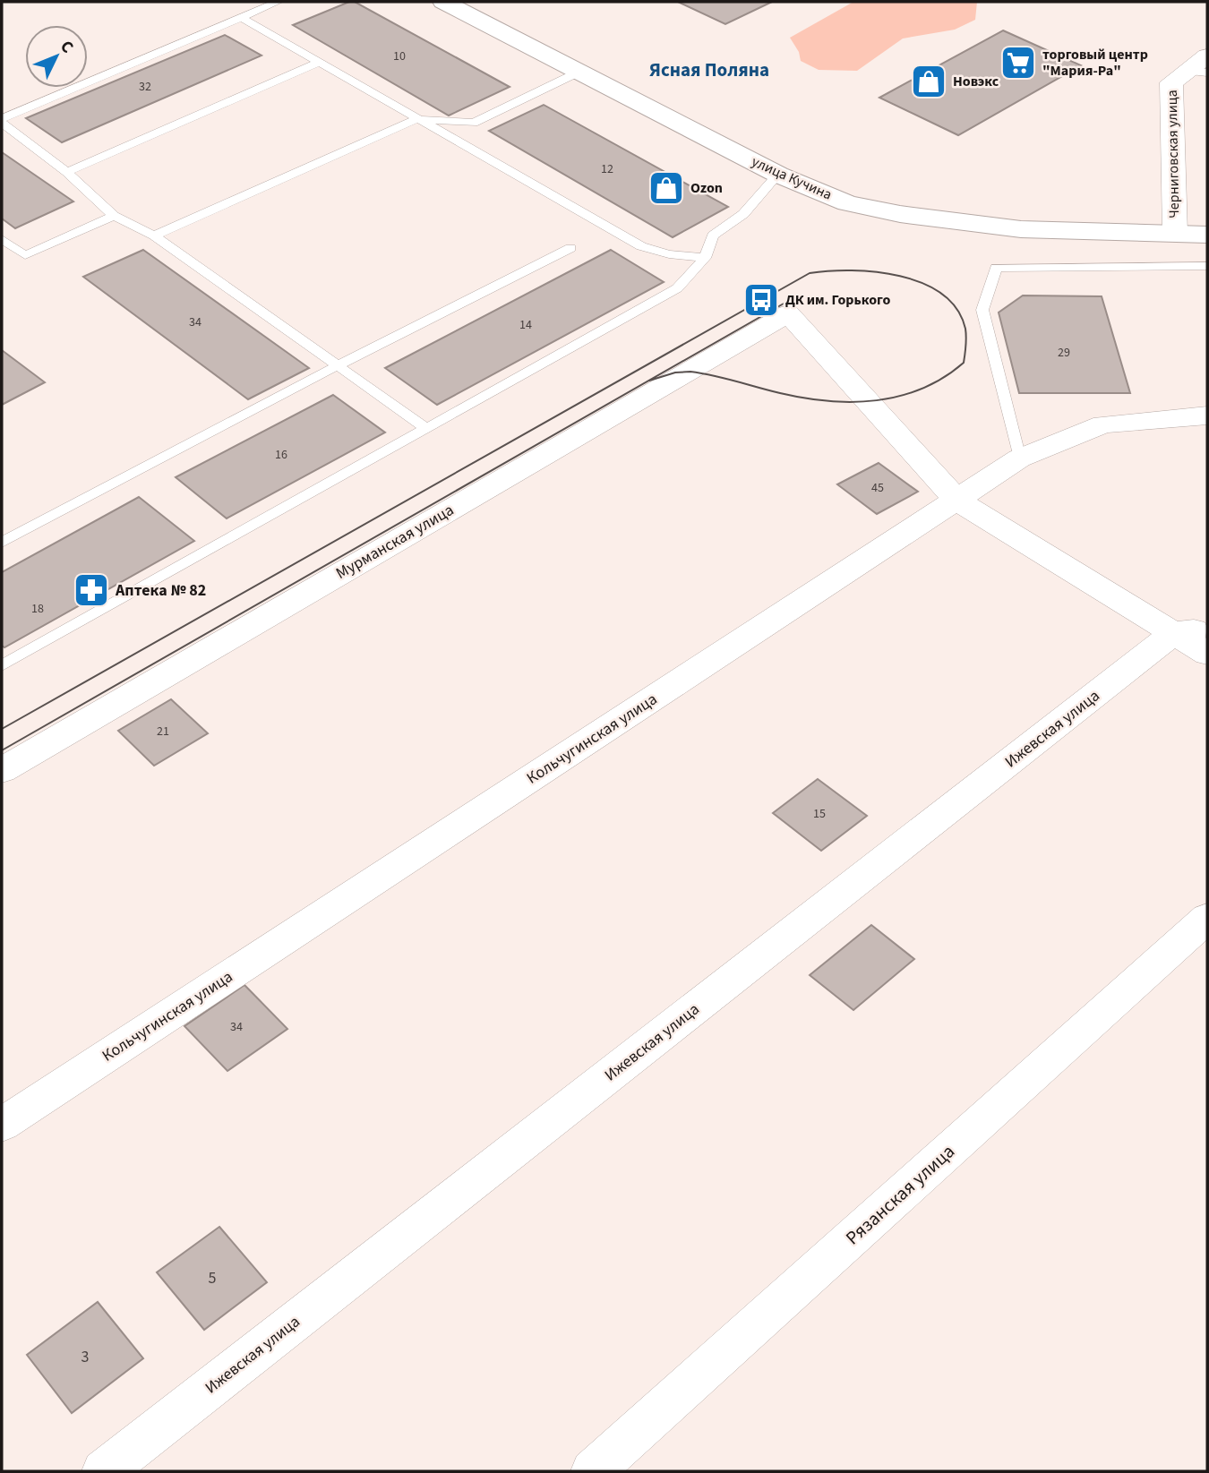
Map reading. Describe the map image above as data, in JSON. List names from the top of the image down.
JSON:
{
  "streets": {
    "main road": ["улица Кучина"],
    "street": [
      "Черниговская улица",
      "Мурманская улица",
      "Ижевская улица",
      "Кольчугинская улица",
      "Рязанская улица"
    ]
  },
  "crossings": [
    ["Черниговская улица", "улица Кучина"],
    ["Мурманская улица", "Кольчугинская улица"]
  ],
  "districts": ["Ясная Поляна"],
  "places": {
    "supermarket": ["торговый центр \"Мария-Ра\""],
    "shop": ["Новэкс", "Ozon"],
    "bus stop": ["ДК им. Горького"],
    "pharmacy": ["Аптека № 82"]
  },
  "house_numbers": [
    "10",
    "32",
    "12",
    "34",
    "14",
    "29",
    "16",
    "45",
    "18",
    "21",
    "15",
    "34",
    "5",
    "3"
  ],
  "north": "top right"
}
